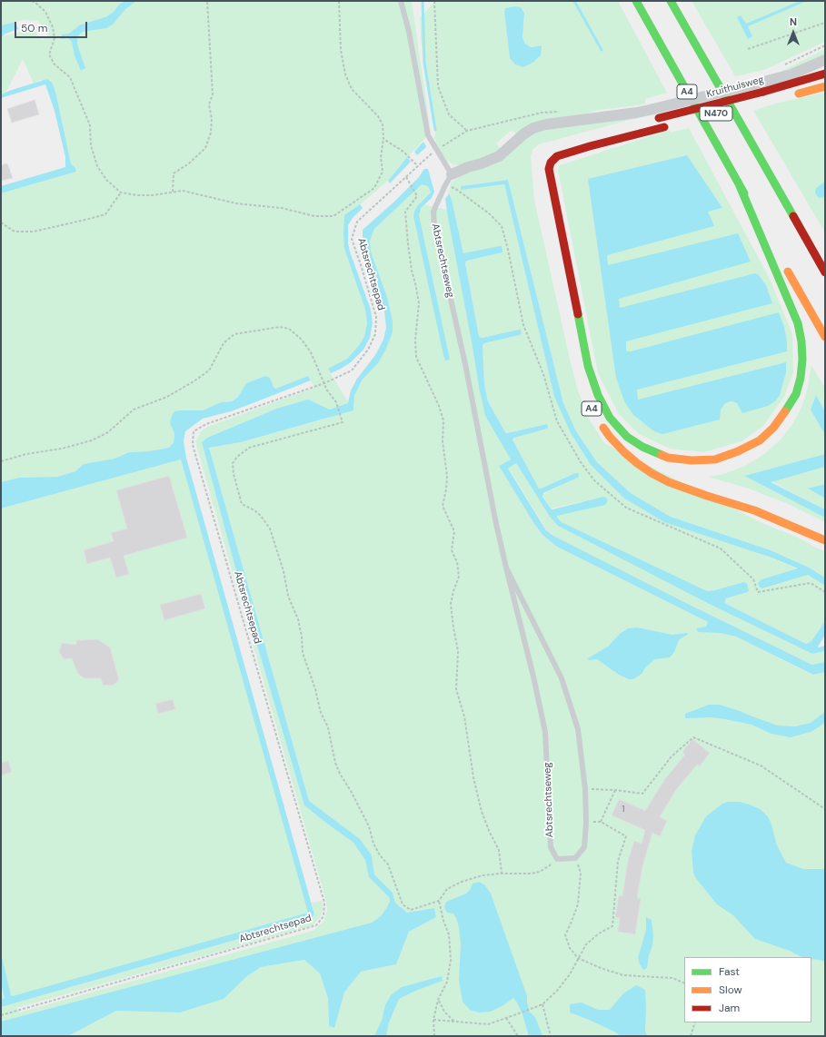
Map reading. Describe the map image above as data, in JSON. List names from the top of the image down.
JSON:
{
  "streets": {
    "main road": ["Kruithuisweg", "A4", "N470"],
    "lane": ["Abtsrechtseweg"],
    "path": ["Abtsrechtsepad"]
  },
  "house_numbers": ["1"],
  "legend": ["Fast", "Slow", "Jam"],
  "scale_bar": "50 m",
  "north": "top"
}
